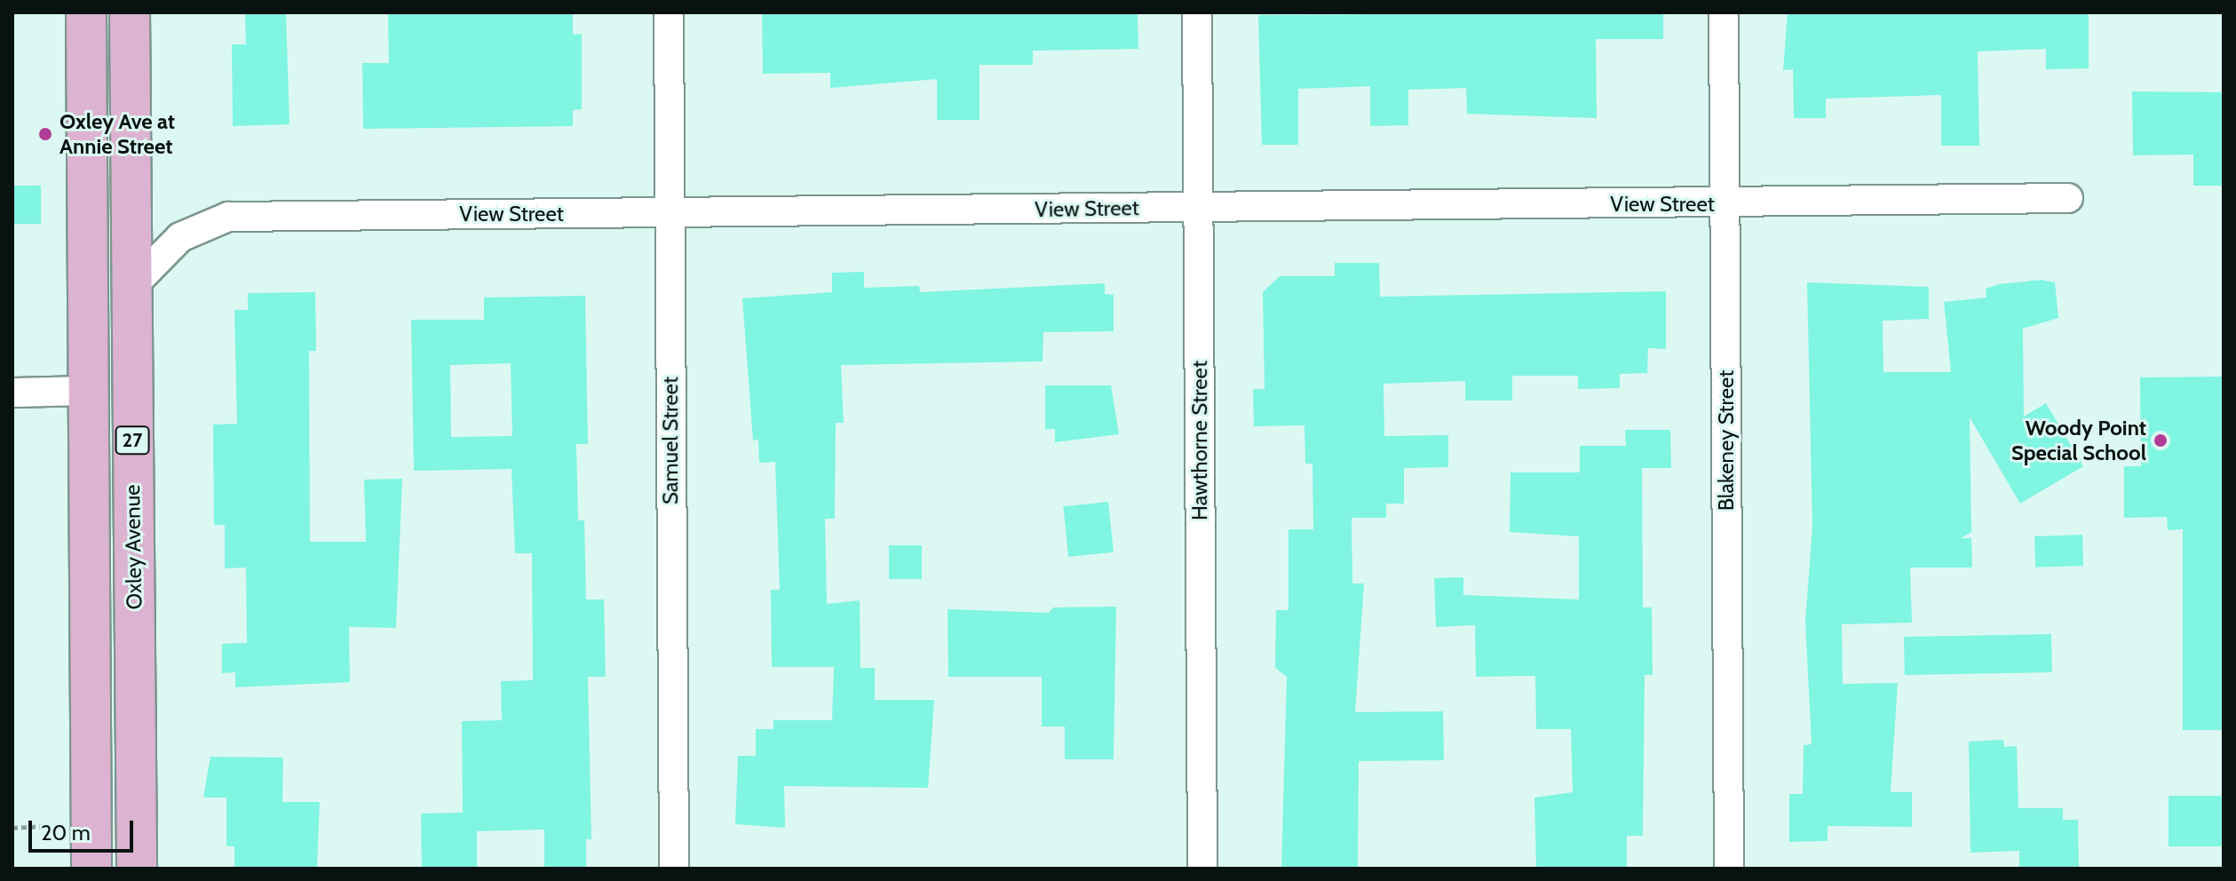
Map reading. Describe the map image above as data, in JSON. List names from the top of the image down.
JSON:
{
  "streets": {
    "main road": ["27", "Oxley Avenue"],
    "street": [
      "View Street",
      "Samuel Street",
      "Hawthorne Street",
      "Blakeney Street"
    ]
  },
  "crossings": [
    ["View Street", "Samuel Street"],
    ["View Street", "Hawthorne Street"],
    ["View Street", "Blakeney Street"],
    ["View Street", "Oxley Avenue"]
  ],
  "places": ["Oxley Ave at Annie Street", "Woody Point Special School"],
  "scale_bar": "20 m"
}
